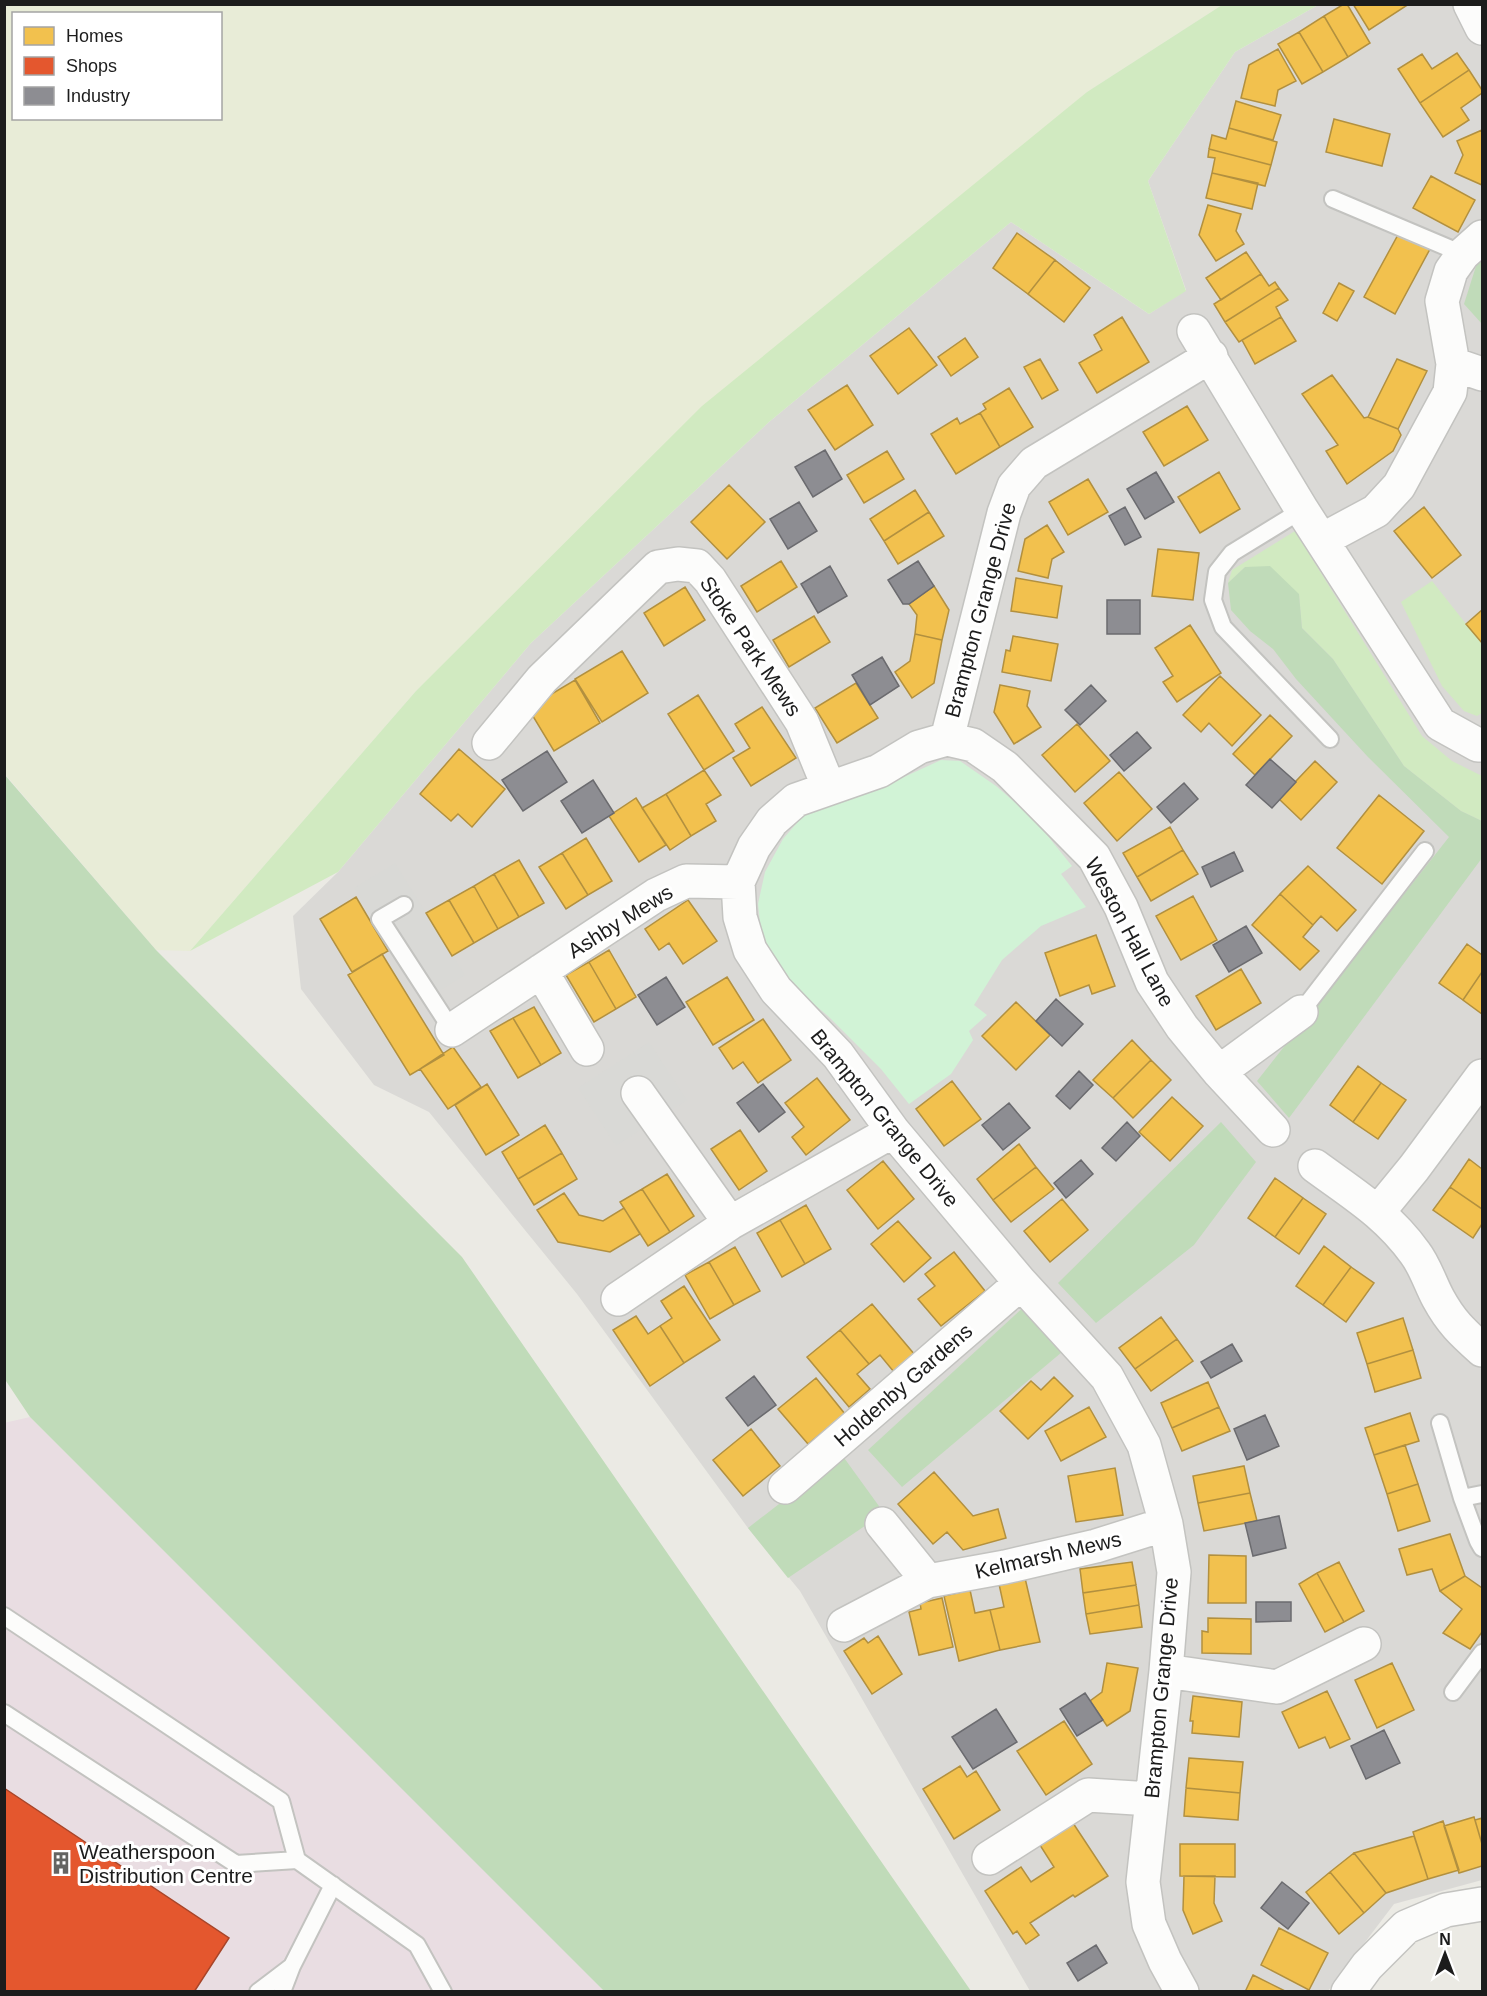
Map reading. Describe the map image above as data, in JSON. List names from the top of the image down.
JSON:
{
  "streets": {
    "street": [
      "Brampton Grange Drive",
      "Stoke Park Mews",
      "Ashby Mews",
      "Weston Hall Lane",
      "Holdenby Gardens",
      "Kelmarsh Mews"
    ]
  },
  "crossings": [
    ["Brampton Grange Drive", "Stoke Park Mews"],
    ["Brampton Grange Drive", "Ashby Mews"],
    ["Brampton Grange Drive", "Weston Hall Lane"],
    ["Brampton Grange Drive", "Holdenby Gardens"],
    ["Brampton Grange Drive", "Kelmarsh Mews"]
  ],
  "places": {
    "building": ["Weatherspoon Distribution Centre"]
  },
  "legend": ["Homes", "Shops", "Industry"],
  "north": "top"
}
